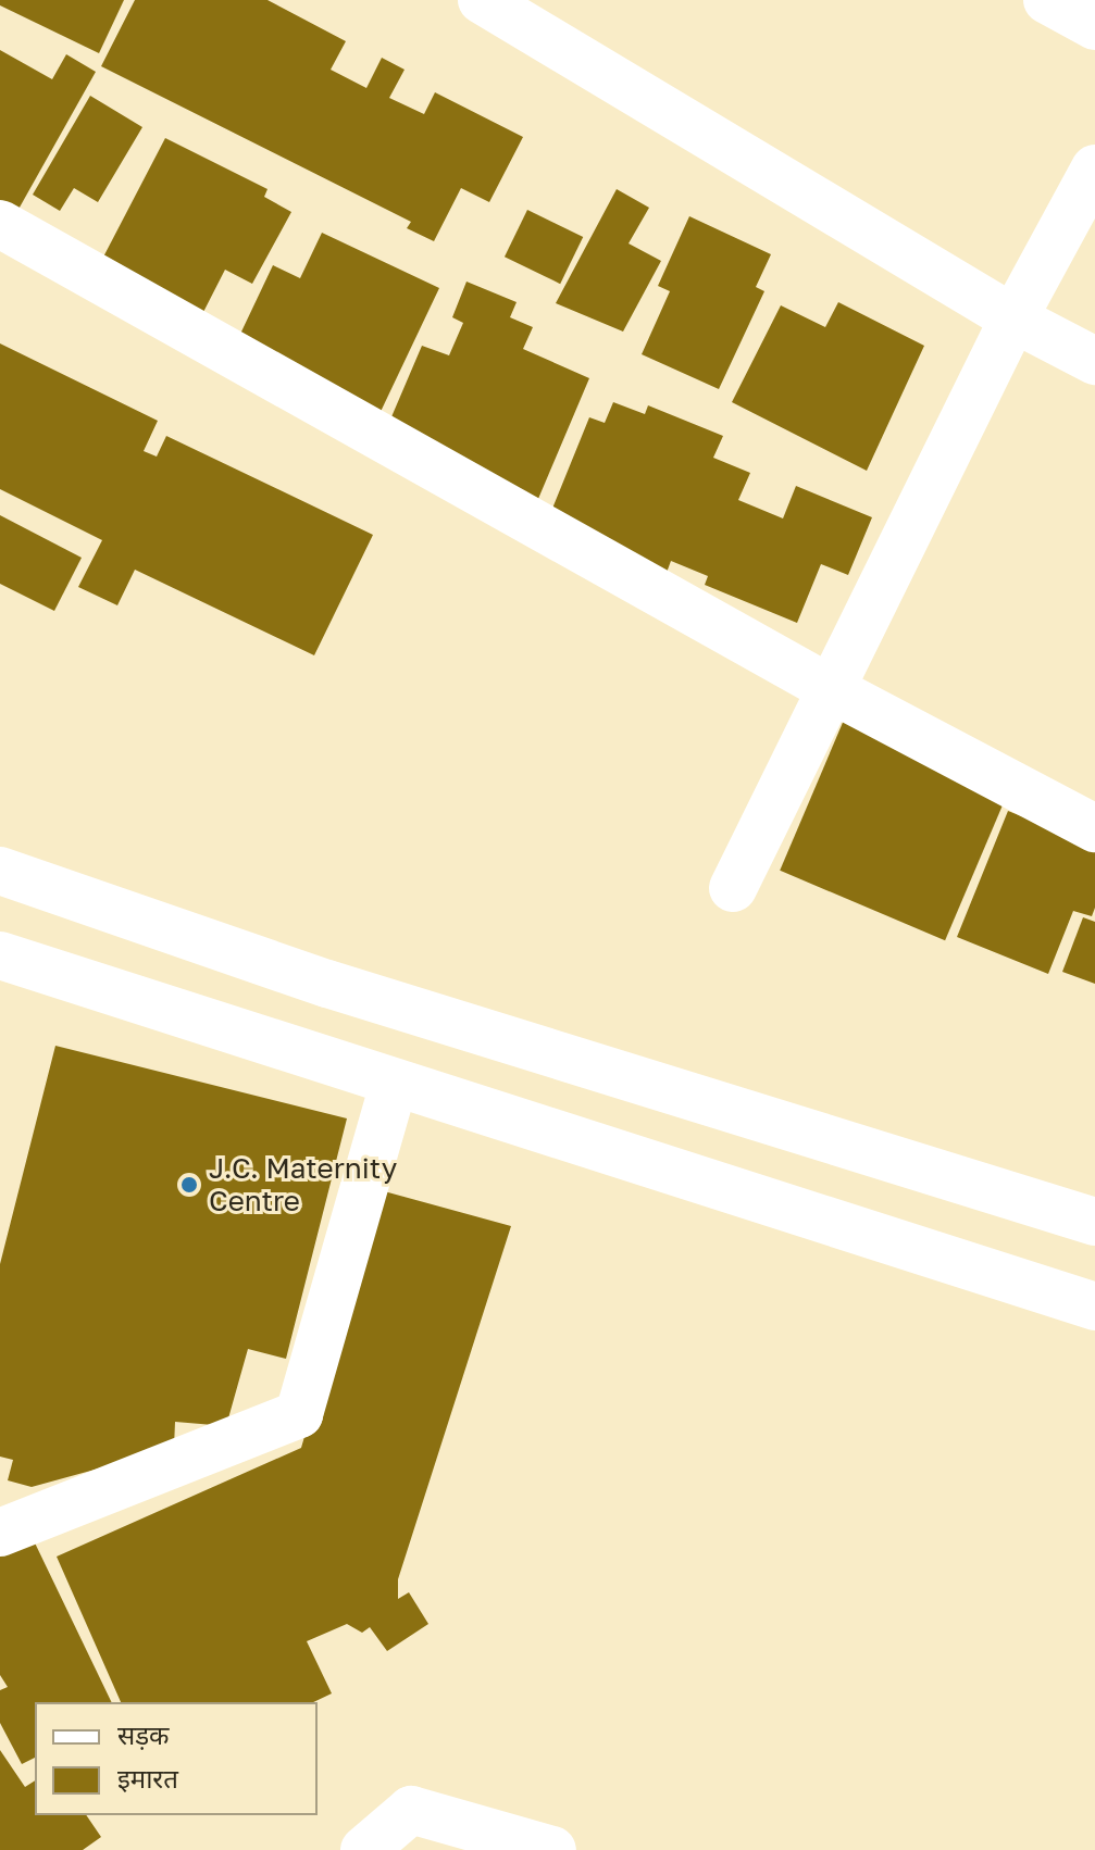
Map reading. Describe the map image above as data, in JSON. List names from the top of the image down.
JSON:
{
  "places": ["J.C. Maternity Centre"],
  "legend": ["सड़क", "इमारत"]
}
